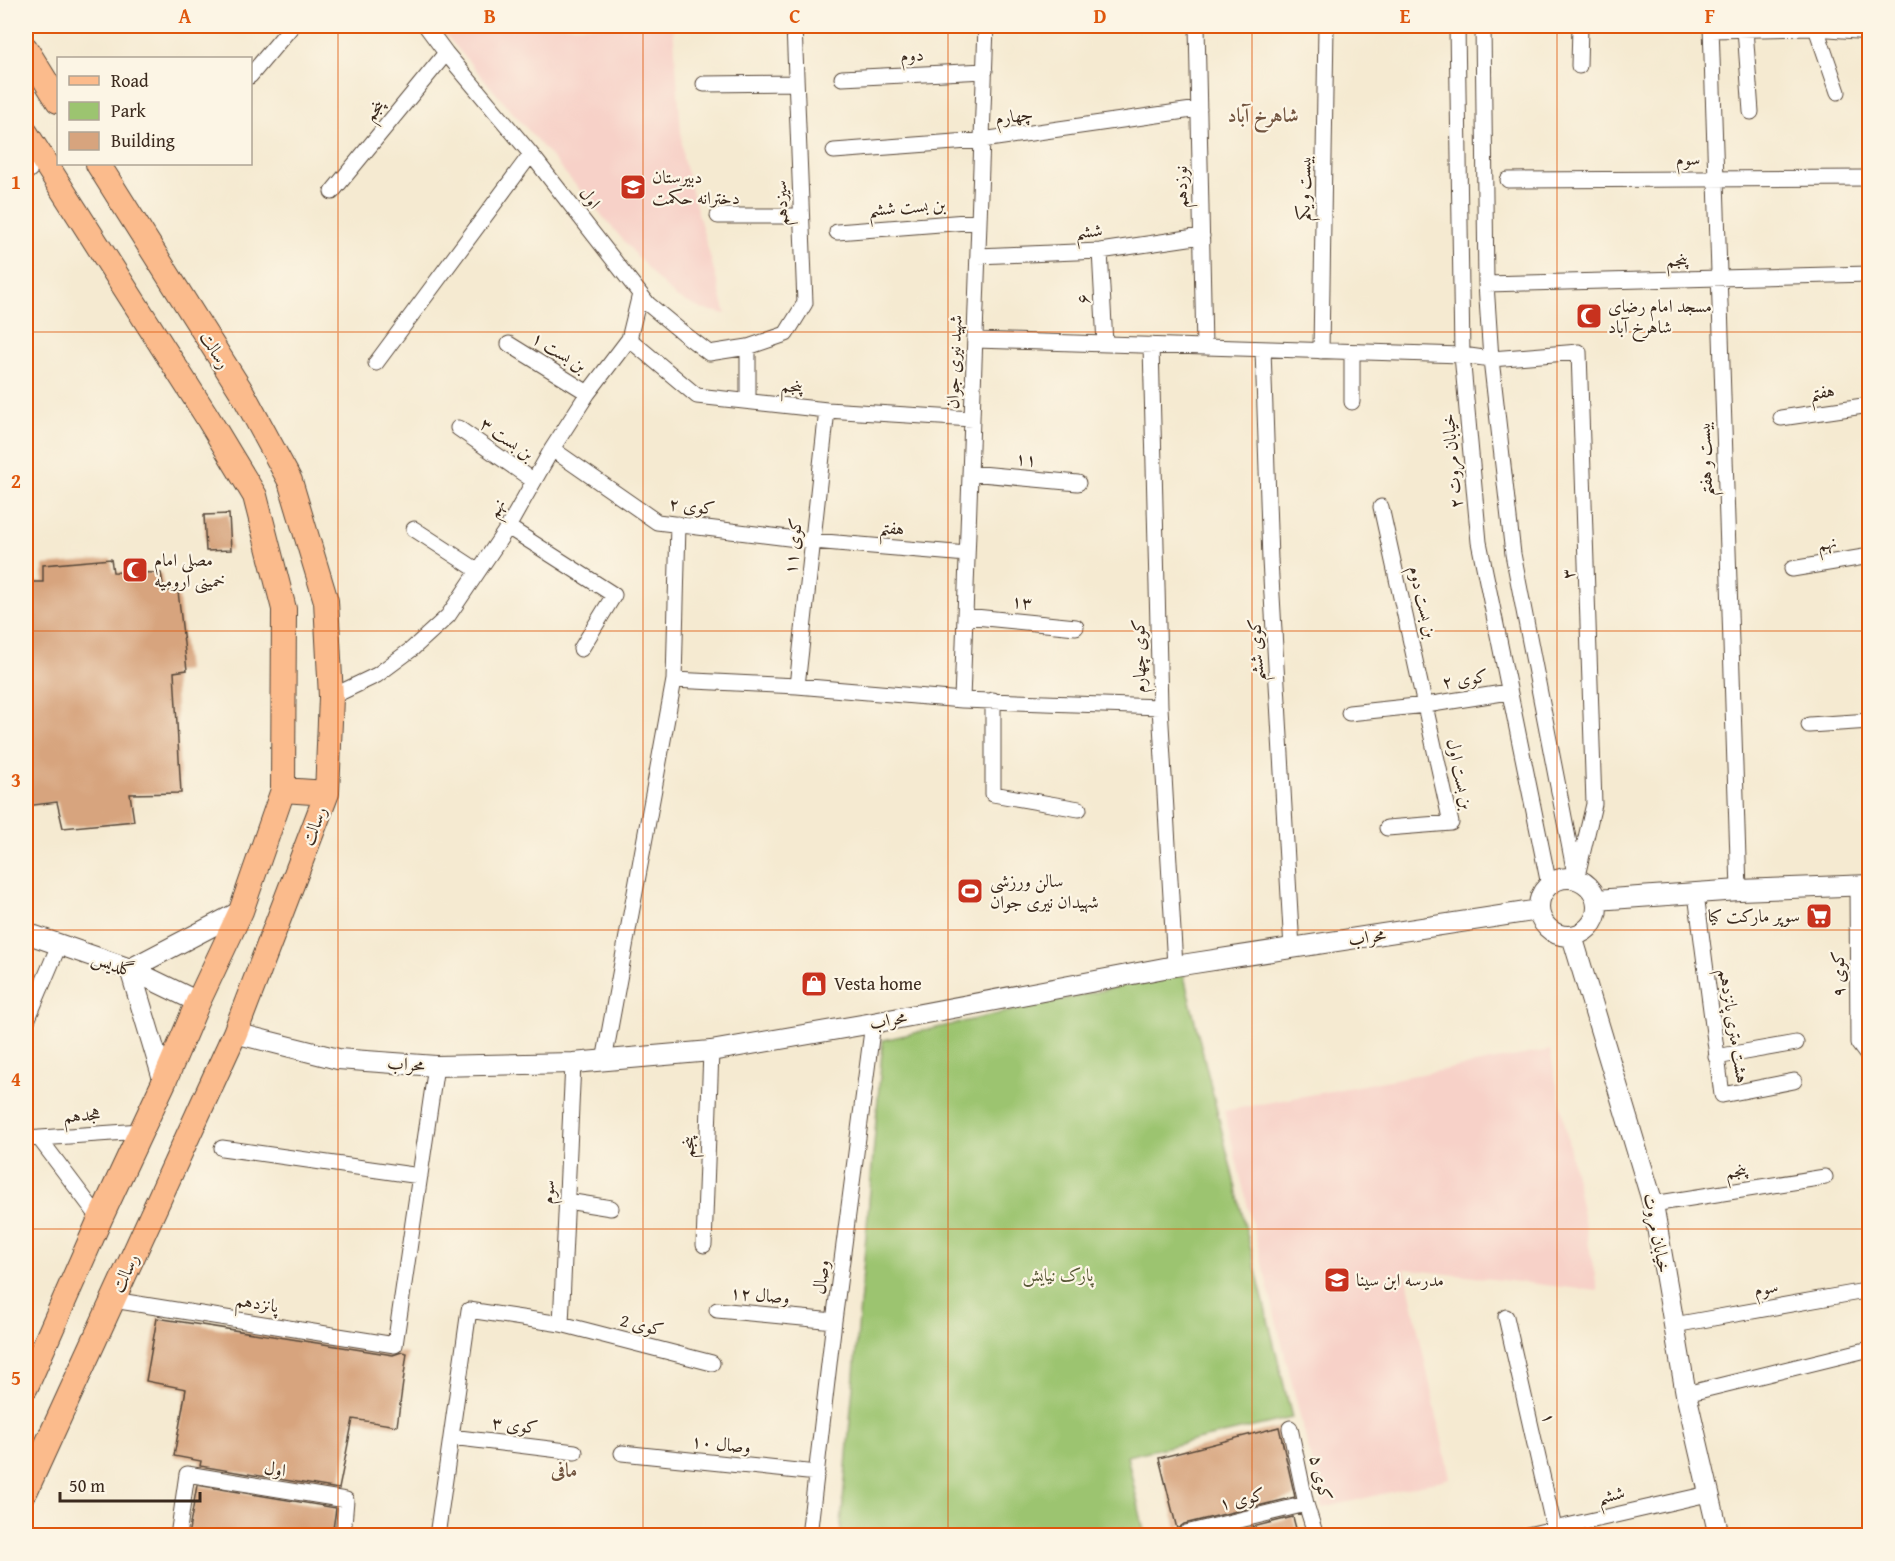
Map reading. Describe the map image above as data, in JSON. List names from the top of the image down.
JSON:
{
  "streets": {
    "main road": ["رسالت"],
    "street": [
      "دوم",
      "پنجم",
      "چهارم",
      "سوم",
      "نوزدهم",
      "بیست و یکم",
      "اول",
      "سیزدهم",
      "بن بست ششم",
      "ششم",
      "۶",
      "بن بست ۱",
      "شهید نیری جوان",
      "هفتم",
      "بن بست ۳",
      "۱۱",
      "بیست و هفتم",
      "خیابان مروت ۲",
      "کوی ۲",
      "نهم",
      "کوی ۱۱",
      "۳",
      "۱۳",
      "بن بست دوم",
      "کوی ششم",
      "کوی چهارم",
      "بن بست اول",
      "محراب",
      "گلدیس",
      "کوی ۹",
      "هشت متری پانزدهم",
      "هجدهم",
      "خیابان مروت",
      "وصال",
      "وصال ۱۲",
      "پانزدهم",
      "کوی 2",
      "۱",
      "کوی ۳",
      "وصال ۱۰",
      "کوی ۵",
      "کوی ۱"
    ]
  },
  "crossings": [
    ["دوم", "شهید نیری جوان"],
    ["پنجم", "اول"],
    ["پنجم", "شهید نیری جوان"],
    ["پنجم", "بیست و هفتم"],
    ["پنجم", "نهم"],
    ["پنجم", "کوی ۱۱"],
    ["پنجم", "محراب"],
    ["پنجم", "خیابان مروت"],
    ["چهارم", "نوزدهم"],
    ["چهارم", "شهید نیری جوان"],
    ["سوم", "بیست و هفتم"],
    ["سوم", "محراب"],
    ["سوم", "خیابان مروت"],
    ["سوم", "کوی 2"],
    ["نوزدهم", "ششم"],
    ["اول", "سیزدهم"],
    ["اول", "نهم"],
    ["بن بست ششم", "شهید نیری جوان"],
    ["ششم", "۶"],
    ["ششم", "شهید نیری جوان"],
    ["ششم", "خیابان مروت"],
    ["ششم", "۱"],
    ["رسالت", "نهم"],
    ["رسالت", "محراب"],
    ["رسالت", "پانزدهم"],
    ["بن بست ۱", "نهم"],
    ["شهید نیری جوان", "هفتم"],
    ["شهید نیری جوان", "۱۱"],
    ["شهید نیری جوان", "۱۳"],
    ["هفتم", "کوی ۲"],
    ["هفتم", "کوی ۱۱"],
    ["بن بست ۳", "نهم"],
    ["خیابان مروت ۲", "کوی ۲"],
    ["خیابان مروت ۲", "۳"],
    ["خیابان مروت ۲", "محراب"],
    ["خیابان مروت ۲", "خیابان مروت"],
    ["کوی ۲", "نهم"],
    ["کوی ۲", "کوی ۱۱"],
    ["کوی ۲", "بن بست دوم"],
    ["کوی ۲", "بن بست اول"],
    ["۳", "محراب"],
    ["۳", "خیابان مروت"],
    ["بن بست دوم", "بن بست اول"],
    ["کوی ششم", "محراب"],
    ["کوی چهارم", "محراب"],
    ["محراب", "خیابان مروت"],
    ["محراب", "وصال"],
    ["وصال", "وصال ۱۲"],
    ["وصال", "وصال ۱۰"],
    ["کوی 2", "کوی ۳"],
    ["کوی ۵", "کوی ۱"]
  ],
  "districts": ["شاهرخ آباد", "مافی"],
  "parks": ["پارک نیایش"],
  "places": {
    "school or university": ["دبیرستان دخترانه حکمت", "مدرسه ابن سینا"],
    "mosque": ["مسجد امام رضای شاهرخ آباد", "مصلی امام خمینی ارومیه"],
    "sports": ["سالن ورزشی شهیدان نیری جوان"],
    "supermarket": ["سوپر مارکت کیا"],
    "shop": ["Vesta home"]
  },
  "legend": ["Road", "Park", "Building"],
  "scale_bar": "50 m",
  "grid": {
    "columns": [
      "A",
      "B",
      "C",
      "D",
      "E",
      "F"
    ],
    "rows": [
      "1",
      "2",
      "3",
      "4",
      "5"
    ]
  }
}
